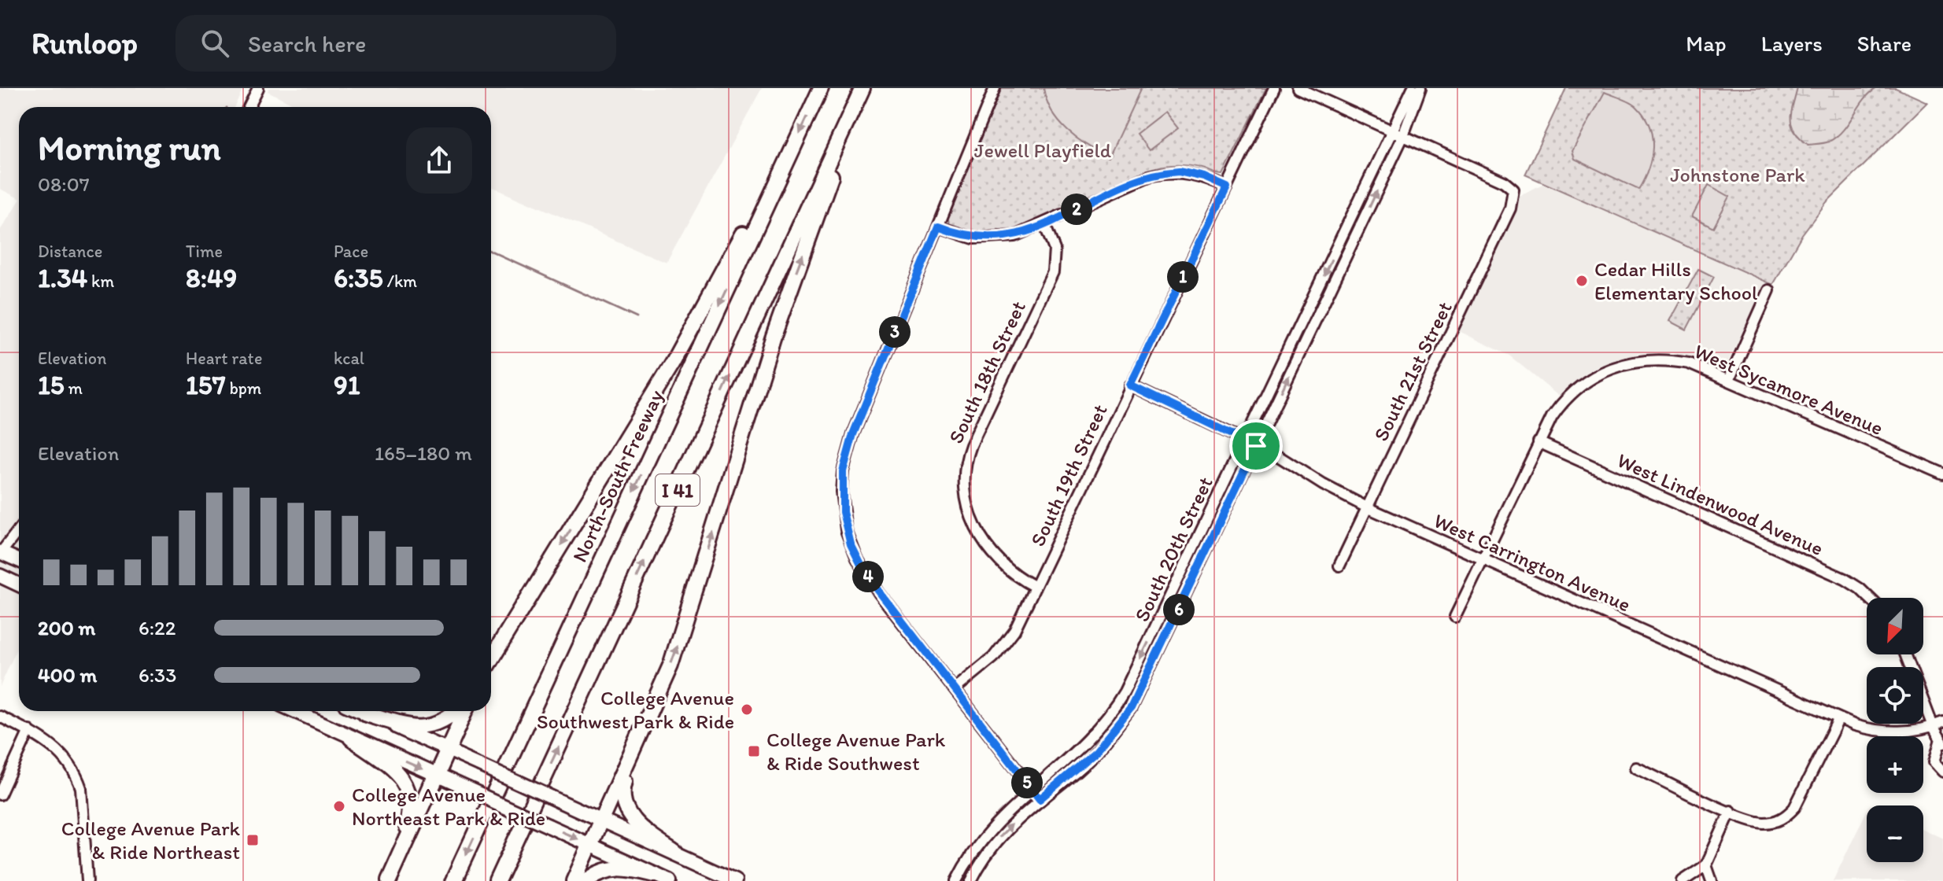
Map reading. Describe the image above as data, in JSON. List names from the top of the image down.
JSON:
{
  "streets": {
    "highway": ["North-South Freeway", "I 41"],
    "street": [
      "South 21st Street",
      "South 18th Street",
      "West Sycamore Avenue",
      "South 19th Street",
      "West Lindenwood Avenue",
      "South 20th Street",
      "West Carrington Avenue"
    ]
  },
  "crossings": [
    ["South 21st Street", "South 20th Street"],
    ["South 21st Street", "West Carrington Avenue"],
    ["South 18th Street", "South 19th Street"],
    ["West Sycamore Avenue", "West Lindenwood Avenue"],
    ["West Sycamore Avenue", "West Carrington Avenue"],
    ["South 19th Street", "West Carrington Avenue"],
    ["South 20th Street", "West Carrington Avenue"]
  ],
  "parks": ["Jewell Playfield", "Johnstone Park"],
  "places": {
    "other": ["Cedar Hills Elementary School", "College Avenue Southwest Park & Ride", "College Avenue Northeast Park & Ride"],
    "transit": ["College Avenue Park & Ride Southwest", "College Avenue Park & Ride Northeast"]
  },
  "north": "bottom left",
  "page": {
    "header": "Runloop",
    "search": "Search here",
    "nav": ["Map", "Layers", "Share"],
    "heading": ["Morning run", "08:07"],
    "pins": [
      "2",
      "1",
      "3",
      "4",
      "6",
      "5"
    ],
    "stats": [
      ["Distance", "1.34 km"],
      ["Time", "8:49"],
      ["Pace", "6:35 /km"],
      ["Elevation", "15 m"],
      ["Heart rate", "157 bpm"],
      ["kcal", "91"]
    ],
    "chart": ["Elevation", "165–180 m"],
    "map_buttons": ["+", "−"],
    "list": [
      {
        "name": "200 m",
        "note": "6:22"
      },
      {
        "name": "400 m",
        "note": "6:33"
      }
    ]
  }
}
